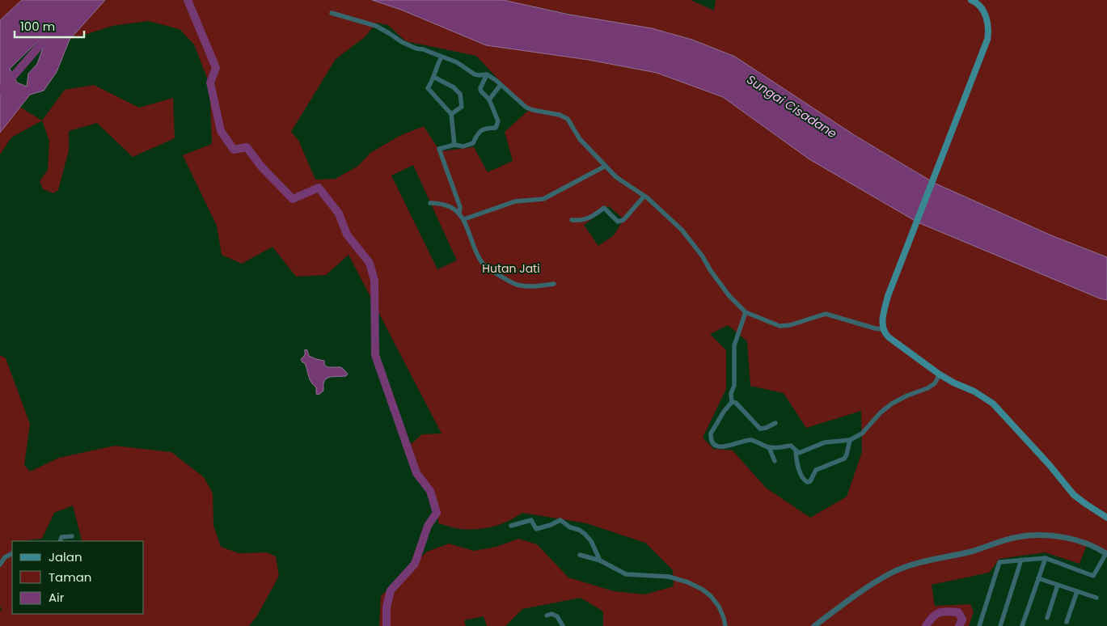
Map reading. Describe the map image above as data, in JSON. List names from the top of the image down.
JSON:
{
  "water": ["Sungai Cisadane"],
  "parks": ["Hutan Jati"],
  "legend": ["Jalan", "Taman", "Air"],
  "scale_bar": "100 m"
}
